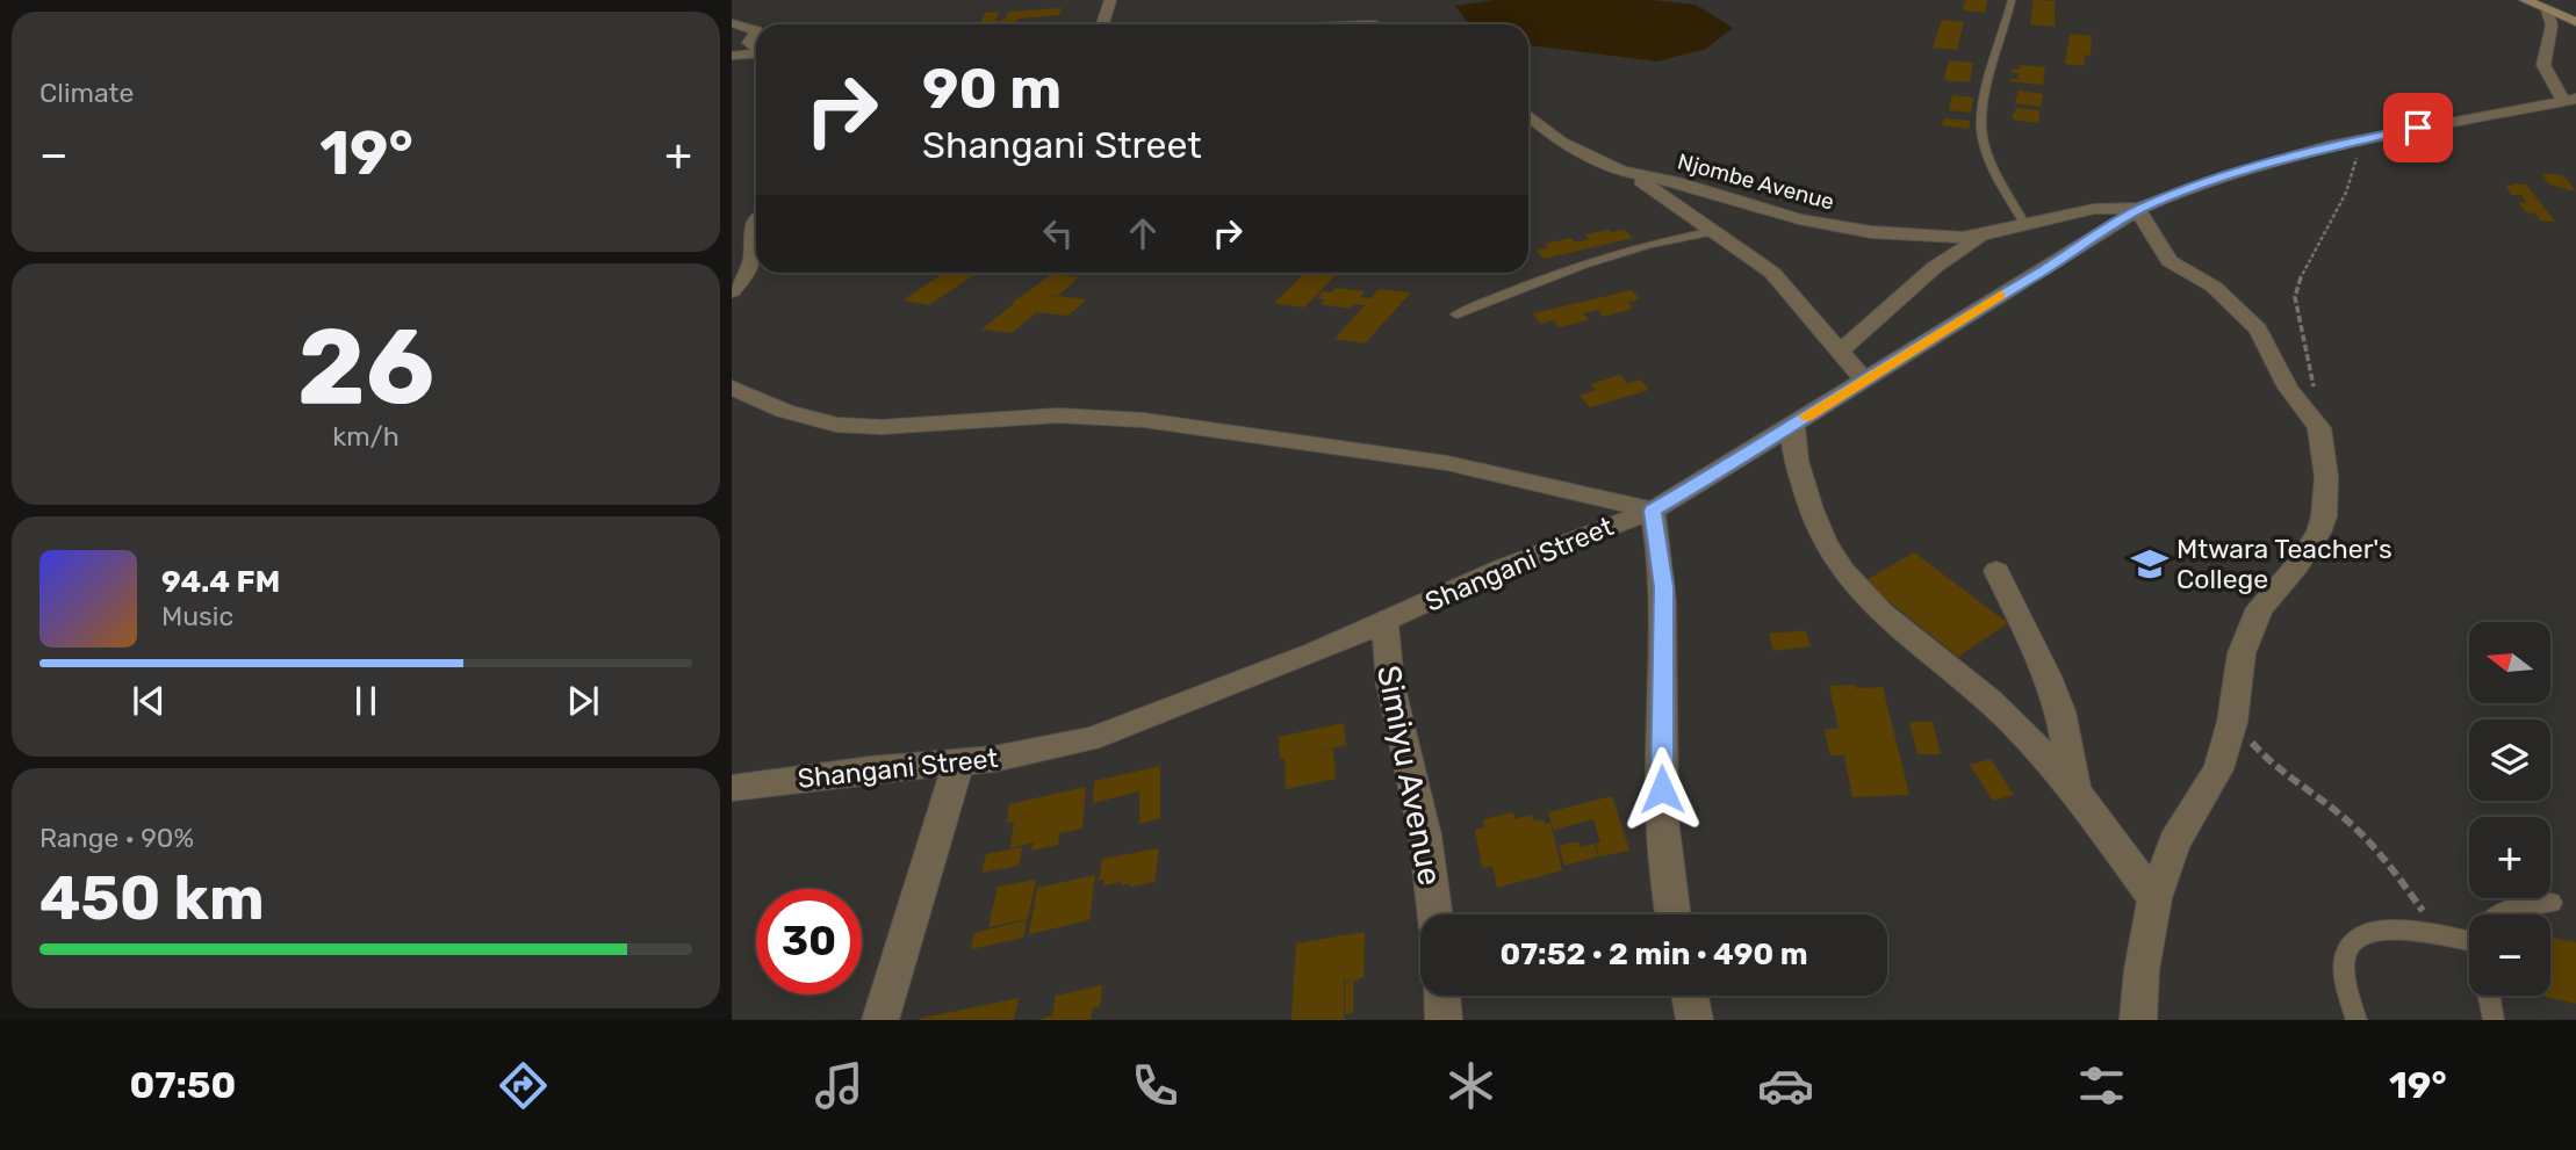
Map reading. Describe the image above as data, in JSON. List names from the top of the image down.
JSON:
{
  "streets": {
    "street": ["Njombe Avenue", "Shangani Street", "Simiyu Avenue"]
  },
  "crossings": [
    ["Njombe Avenue", "Shangani Street"],
    ["Shangani Street", "Simiyu Avenue"]
  ],
  "places": {
    "school or university": ["Mtwara Teacher's College"]
  },
  "north": "left",
  "page": {
    "tile": [
      "Climate",
      ["26", "km/h"],
      ["Range · 90%", "450 km"]
    ],
    "turn": ["90 m", "Shangani Street"],
    "heat": ["−", "19°", "+"],
    "song": ["94.4 FM", "Music"],
    "map_buttons": ["+", "−"],
    "limit": "30",
    "trip": "07:52 · 2 min · 490 m",
    "tabs": ["07:50", "19°"]
  }
}
